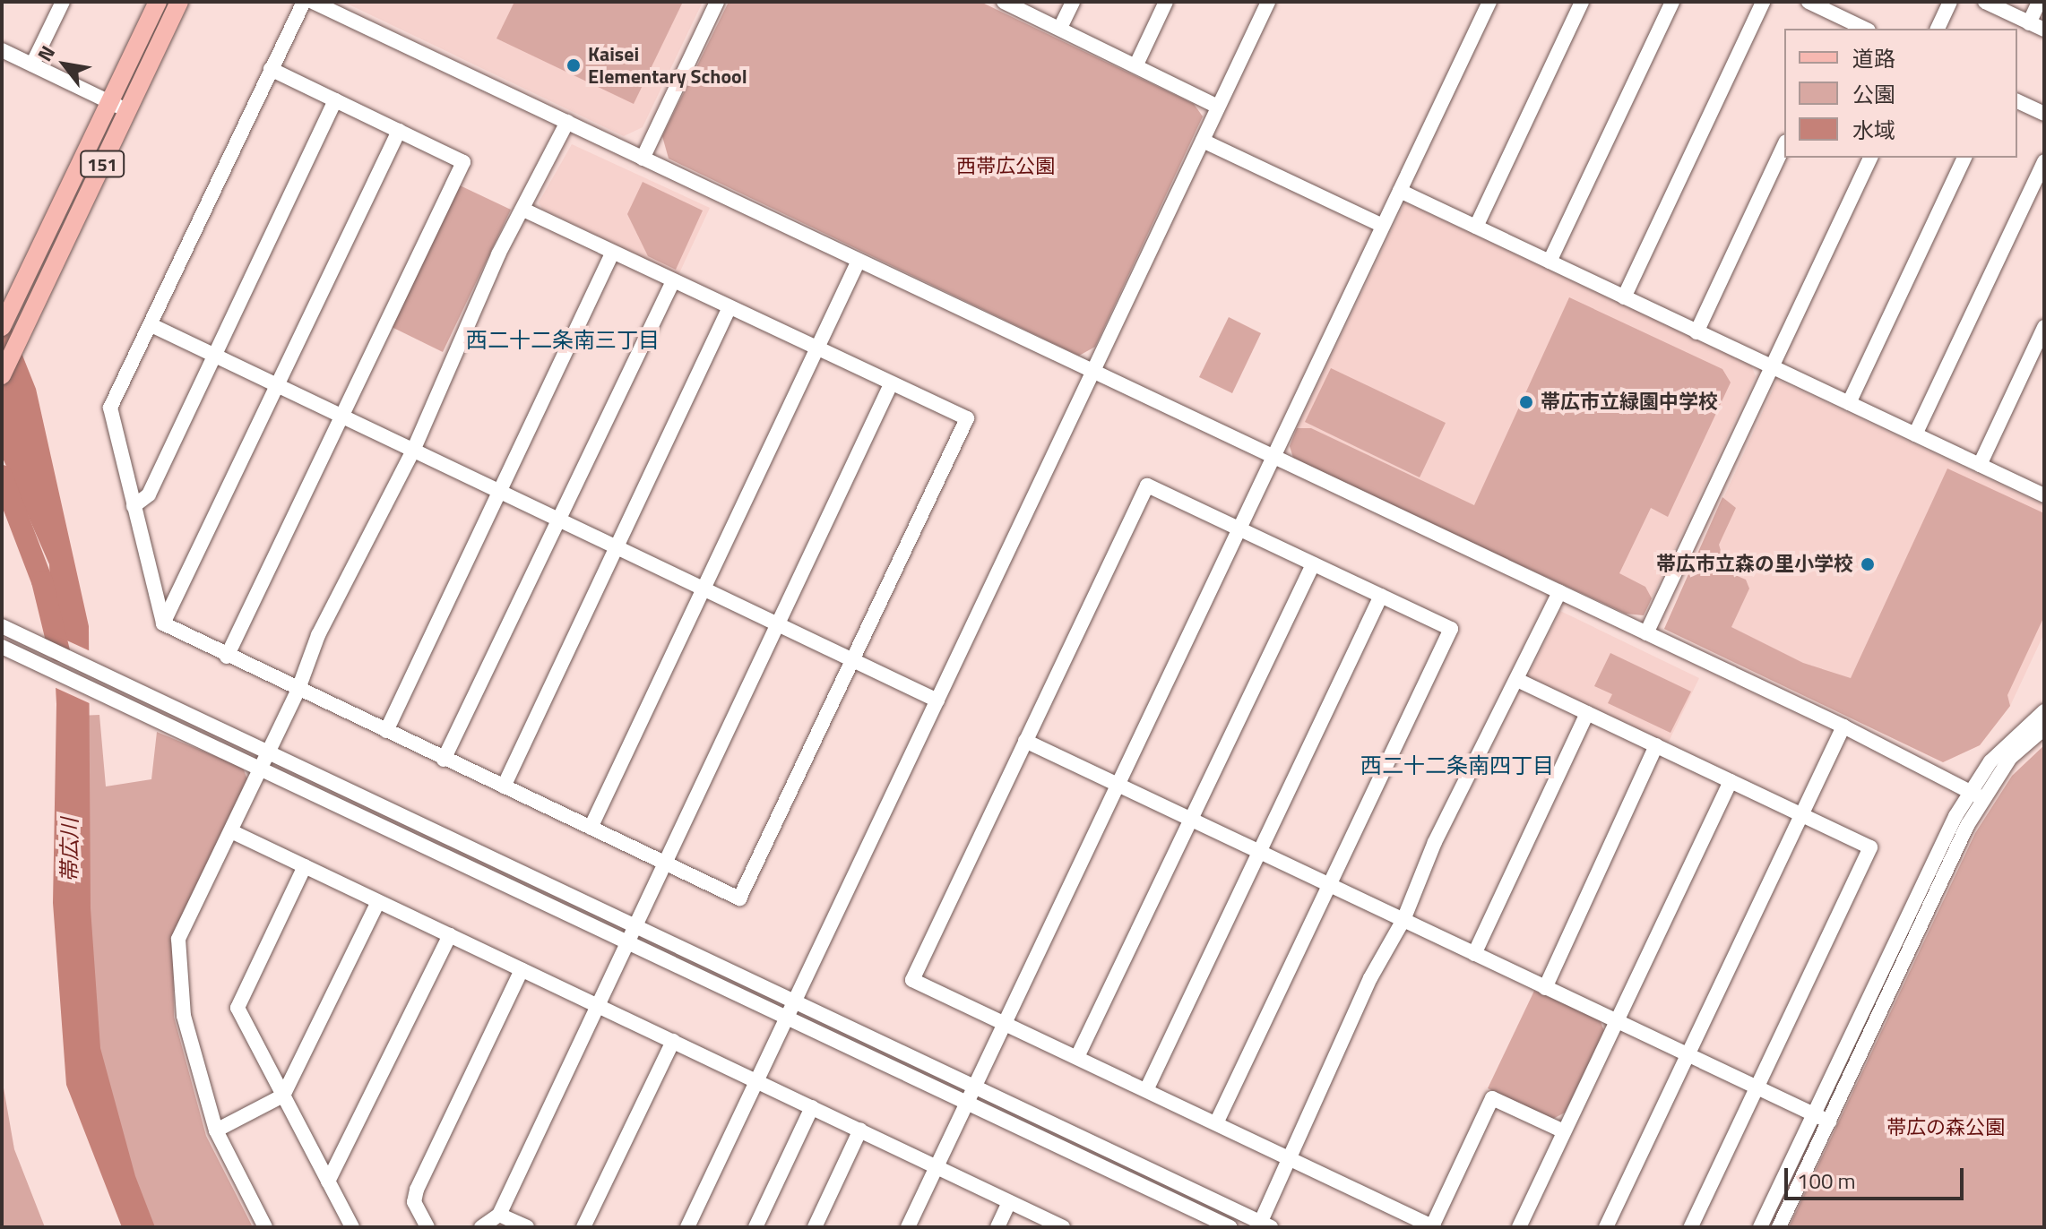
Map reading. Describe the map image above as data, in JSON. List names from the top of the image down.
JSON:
{
  "streets": {
    "main road": ["151"]
  },
  "districts": ["西二十二条南三丁目", "西二十二条南四丁目"],
  "water": ["帯広川"],
  "parks": ["西帯広公園", "帯広の森公園"],
  "places": ["Kaisei Elementary School", "帯広市立緑園中学校", "帯広市立森の里小学校"],
  "legend": ["道路", "公園", "水域"],
  "scale_bar": "100 m",
  "north": "top left"
}
